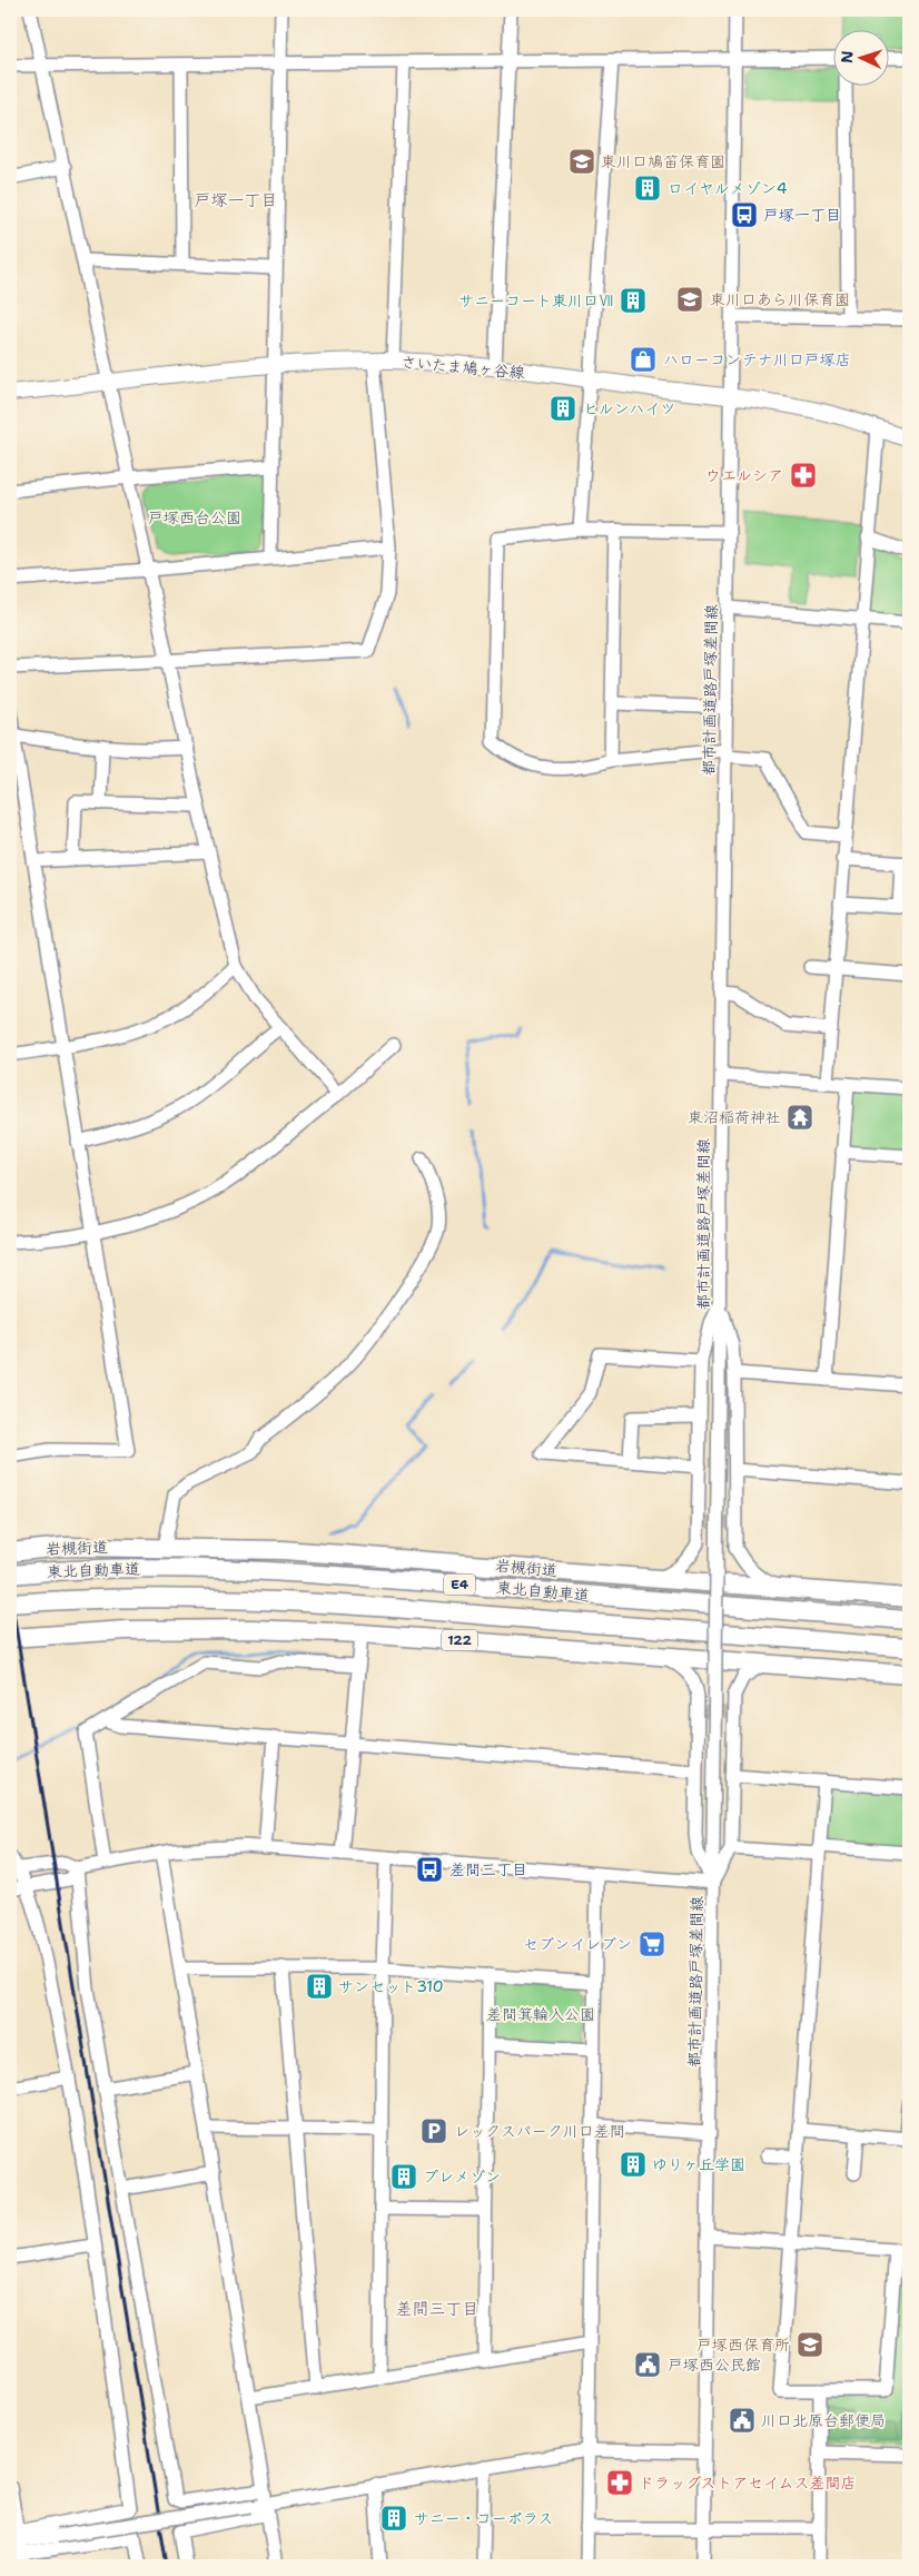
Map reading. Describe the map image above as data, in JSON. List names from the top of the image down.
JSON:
{
  "streets": {
    "highway": [
      "岩槻街道",
      "東北自動車道",
      "E4",
      "122"
    ],
    "main road": ["さいたま鳩ヶ谷線"],
    "street": ["都市計画道路戸塚差間線"]
  },
  "crossings": [
    ["さいたま鳩ヶ谷線", "都市計画道路戸塚差間線"]
  ],
  "districts": ["戸塚一丁目", "差間三丁目"],
  "parks": ["戸塚西台公園", "差間箕輪入公園"],
  "places": {
    "school or university": ["東川口鳩笛保育園", "東川口あら川保育園", "戸塚西保育所"],
    "building": [
      "ロイヤルメゾン4",
      "サニーコート東川口Ⅶ",
      "ヒルンハイツ",
      "サンセット310",
      "ゆりヶ丘学園",
      "プレメゾン",
      "サニー・コーポラス"
    ],
    "bus stop": ["戸塚一丁目", "差間三丁目"],
    "shop": ["ハローコンテナ川口戸塚店"],
    "pharmacy": ["ウエルシア", "ドラッグストアセイムス差間店"],
    "temple": ["東沼稲荷神社"],
    "supermarket": ["セブンイレブン"],
    "parking": ["レックスパーク川口差間"],
    "public building": ["戸塚西公民館", "川口北原台郵便局"]
  },
  "north": "left"
}
